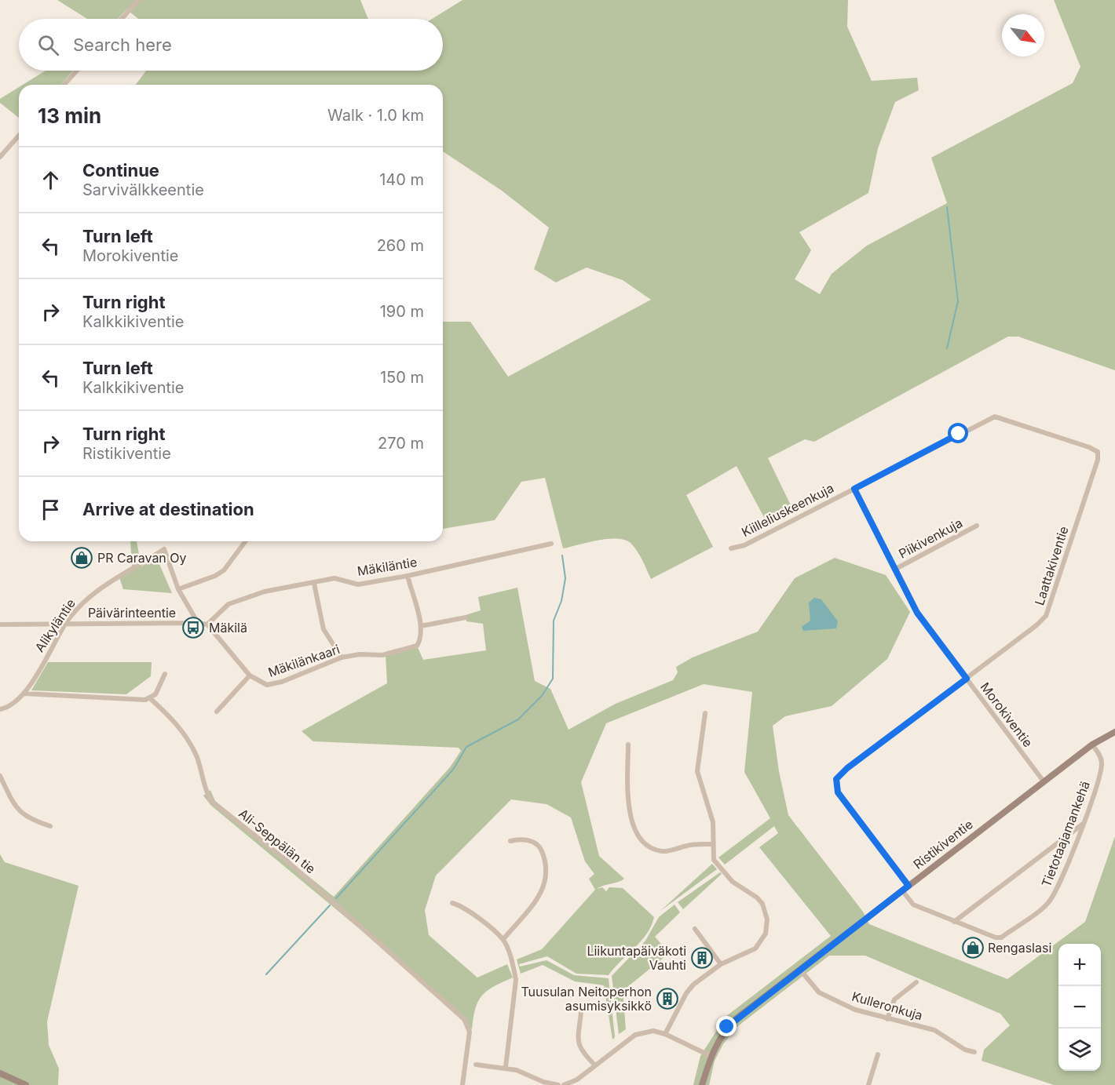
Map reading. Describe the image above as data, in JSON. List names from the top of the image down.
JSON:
{
  "streets": {
    "street": [
      "Kiilleliuskeenkuja",
      "Piikivenkuja",
      "Laattakiventie",
      "Mäkiläntie",
      "Päivärinteentie",
      "Alikyläntie",
      "Mäkilänkaari",
      "Morokiventie",
      "Tietotaajamankehä",
      "Ali-Seppälän tie",
      "Ristikiventie",
      "Kulleronkuja"
    ]
  },
  "crossings": [
    ["Kiilleliuskeenkuja", "Laattakiventie"],
    ["Kiilleliuskeenkuja", "Morokiventie"],
    ["Piikivenkuja", "Morokiventie"],
    ["Laattakiventie", "Morokiventie"],
    ["Laattakiventie", "Ristikiventie"],
    ["Mäkiläntie", "Päivärinteentie"],
    ["Mäkiläntie", "Mäkilänkaari"],
    ["Päivärinteentie", "Alikyläntie"],
    ["Päivärinteentie", "Mäkilänkaari"],
    ["Morokiventie", "Ristikiventie"],
    ["Tietotaajamankehä", "Ristikiventie"],
    ["Ristikiventie", "Kulleronkuja"]
  ],
  "places": {
    "shop": ["PR Caravan Oy", "Rengaslasi"],
    "bus stop": ["Mäkilä"],
    "building": ["Liikuntapäiväkoti Vauhti", "Tuusulan Neitoperhon asumisyksikkö"]
  },
  "north": "bottom right",
  "page": {
    "search": "Search here",
    "heading": ["13 min", "Walk · 1.0 km"],
    "list": [
      ["Continue", "Sarvivälkkeentie", "140 m"],
      ["Turn left", "Morokiventie", "260 m"],
      ["Turn right", "Kalkkikiventie", "190 m"],
      ["Turn left", "Kalkkikiventie", "150 m"],
      ["Turn right", "Ristikiventie", "270 m"],
      "Arrive at destination"
    ],
    "map_buttons": ["+", "−"]
  }
}
